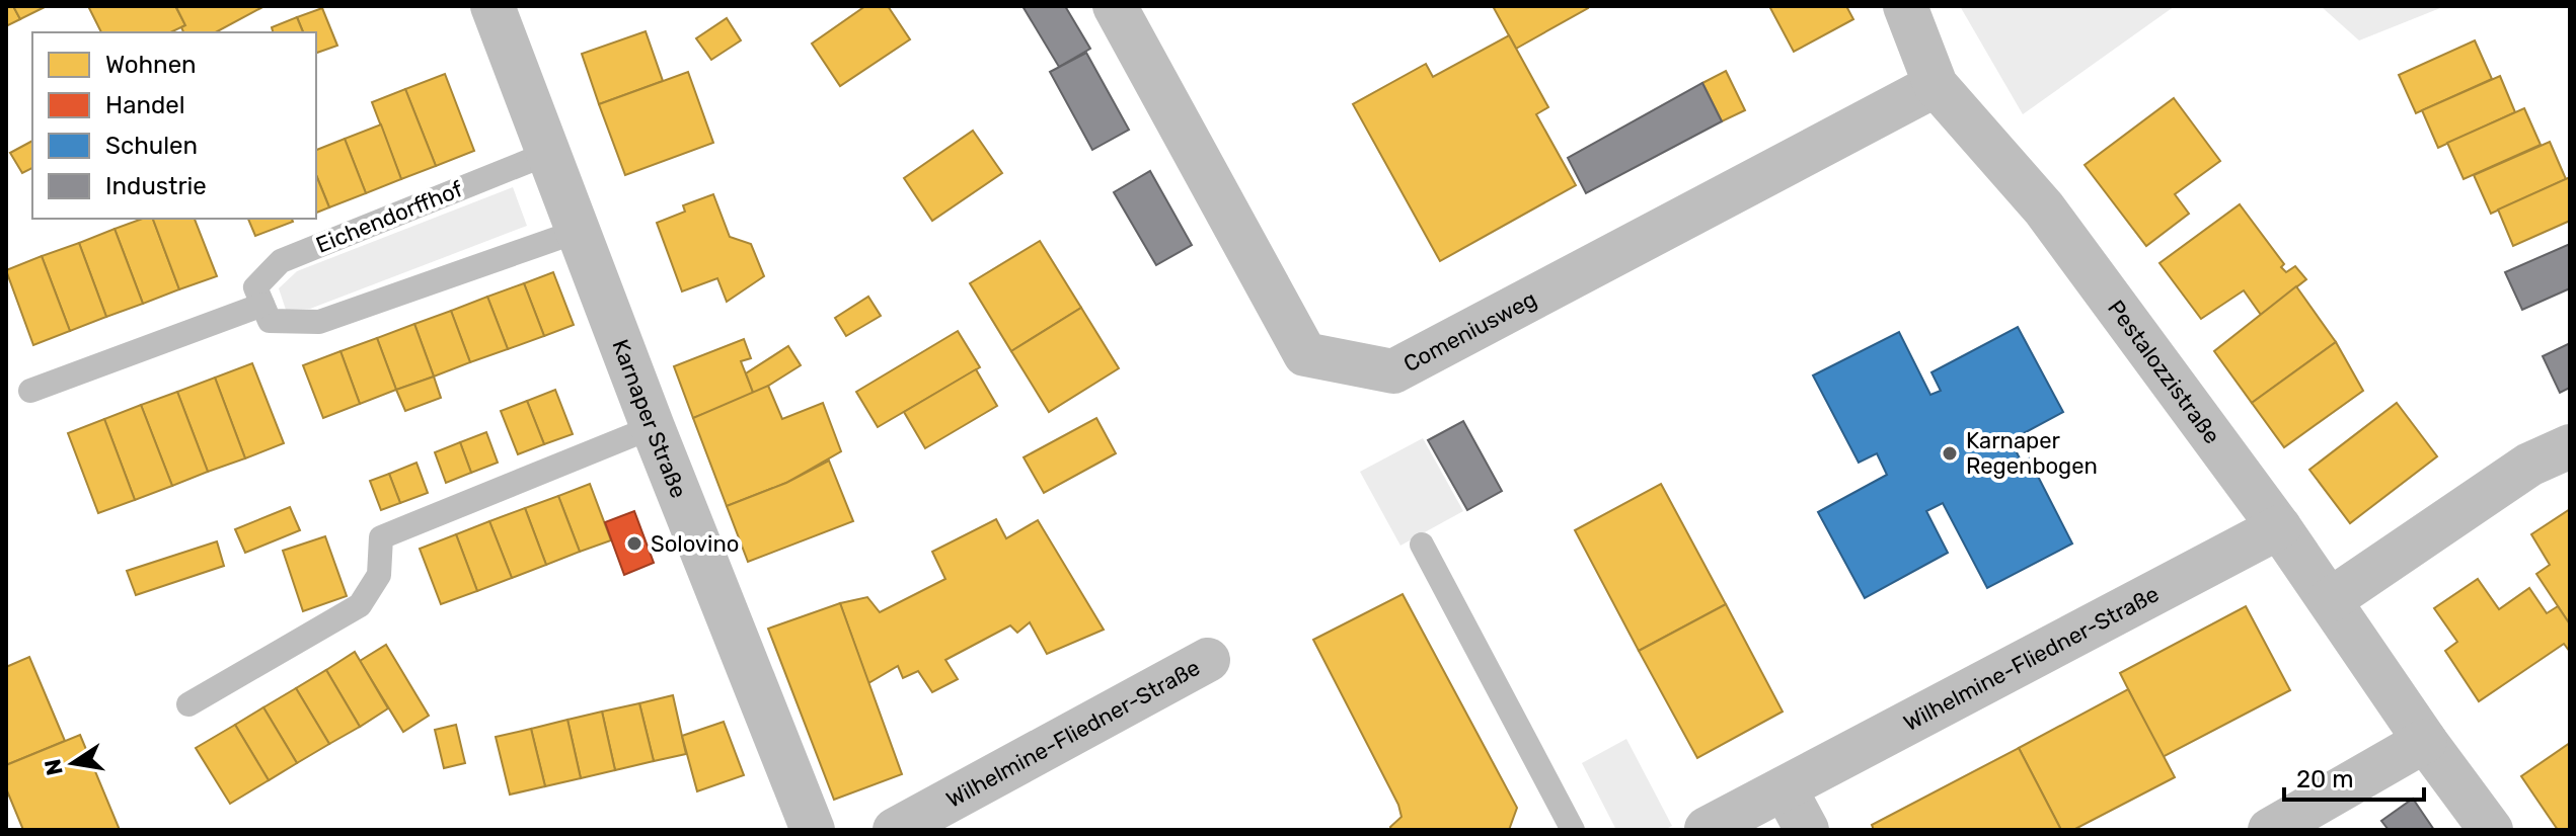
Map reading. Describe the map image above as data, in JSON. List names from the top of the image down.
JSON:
{
  "streets": {
    "street": [
      "Comeniusweg",
      "Pestalozzistraße",
      "Karnaper Straße",
      "Wilhelmine-Fliedner-Straße"
    ],
    "lane": ["Eichendorffhof"]
  },
  "crossings": [
    ["Eichendorffhof", "Karnaper Straße"],
    ["Comeniusweg", "Pestalozzistraße"],
    ["Pestalozzistraße", "Wilhelmine-Fliedner-Straße"]
  ],
  "places": ["Karnaper Regenbogen", "Solovino"],
  "legend": [
    "Wohnen",
    "Handel",
    "Schulen",
    "Industrie"
  ],
  "scale_bar": "20 m",
  "north": "left"
}
